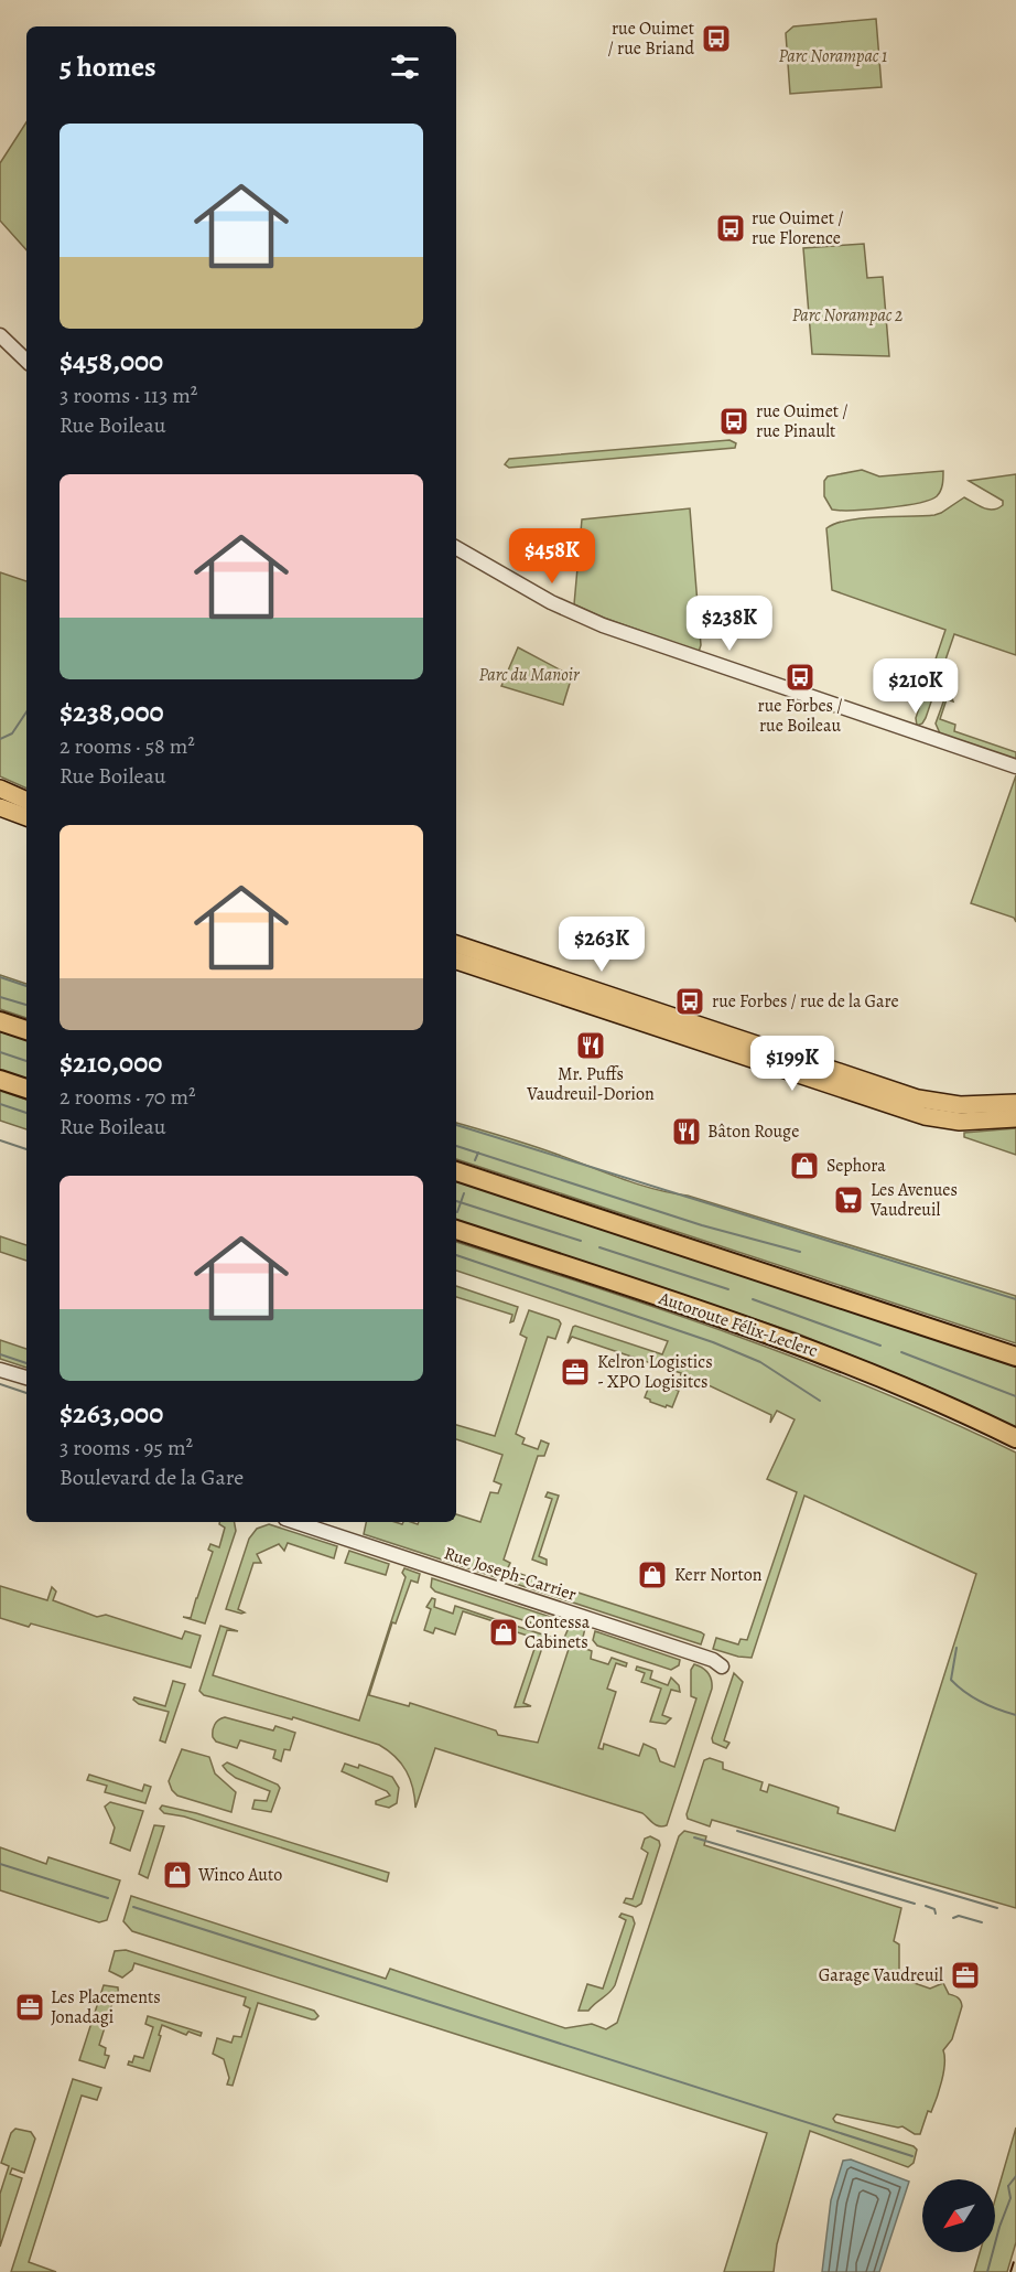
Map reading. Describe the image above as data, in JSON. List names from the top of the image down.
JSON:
{
  "streets": {
    "highway": ["Autoroute Félix-Leclerc"],
    "street": ["Rue Joseph-Carrier"]
  },
  "parks": ["Parc Norampac 1", "Parc Norampac 2", "Parc du Manoir"],
  "places": {
    "bus stop": [
      "rue Ouimet / rue Briand",
      "rue Ouimet / rue Florence",
      "rue Ouimet / rue Pinault",
      "rue Forbes / rue Boileau",
      "rue Forbes / rue de la Gare"
    ],
    "restaurant": ["Mr. Puffs Vaudreuil-Dorion", "Bâton Rouge"],
    "shop": [
      "Sephora",
      "Kerr Norton",
      "Contessa Cabinets",
      "Winco Auto"
    ],
    "supermarket": ["Les Avenues Vaudreuil"],
    "office": ["Kelron Logistics - XPO Logisitcs", "Garage Vaudreuil", "Les Placements Jonadagi"]
  },
  "north": "bottom left",
  "page": {
    "heading": "5 homes",
    "list": [
      {
        "name": "$458,000",
        "note": "3 rooms · 113 m² · Rue Boileau"
      },
      {
        "name": "$238,000",
        "note": "2 rooms · 58 m² · Rue Boileau"
      },
      {
        "name": "$210,000",
        "note": "2 rooms · 70 m² · Rue Boileau"
      },
      {
        "name": "$263,000",
        "note": "3 rooms · 95 m² · Boulevard de la Gare"
      }
    ],
    "price": [
      "$458K",
      "$238K",
      "$210K",
      "$263K",
      "$199K"
    ]
  }
}
